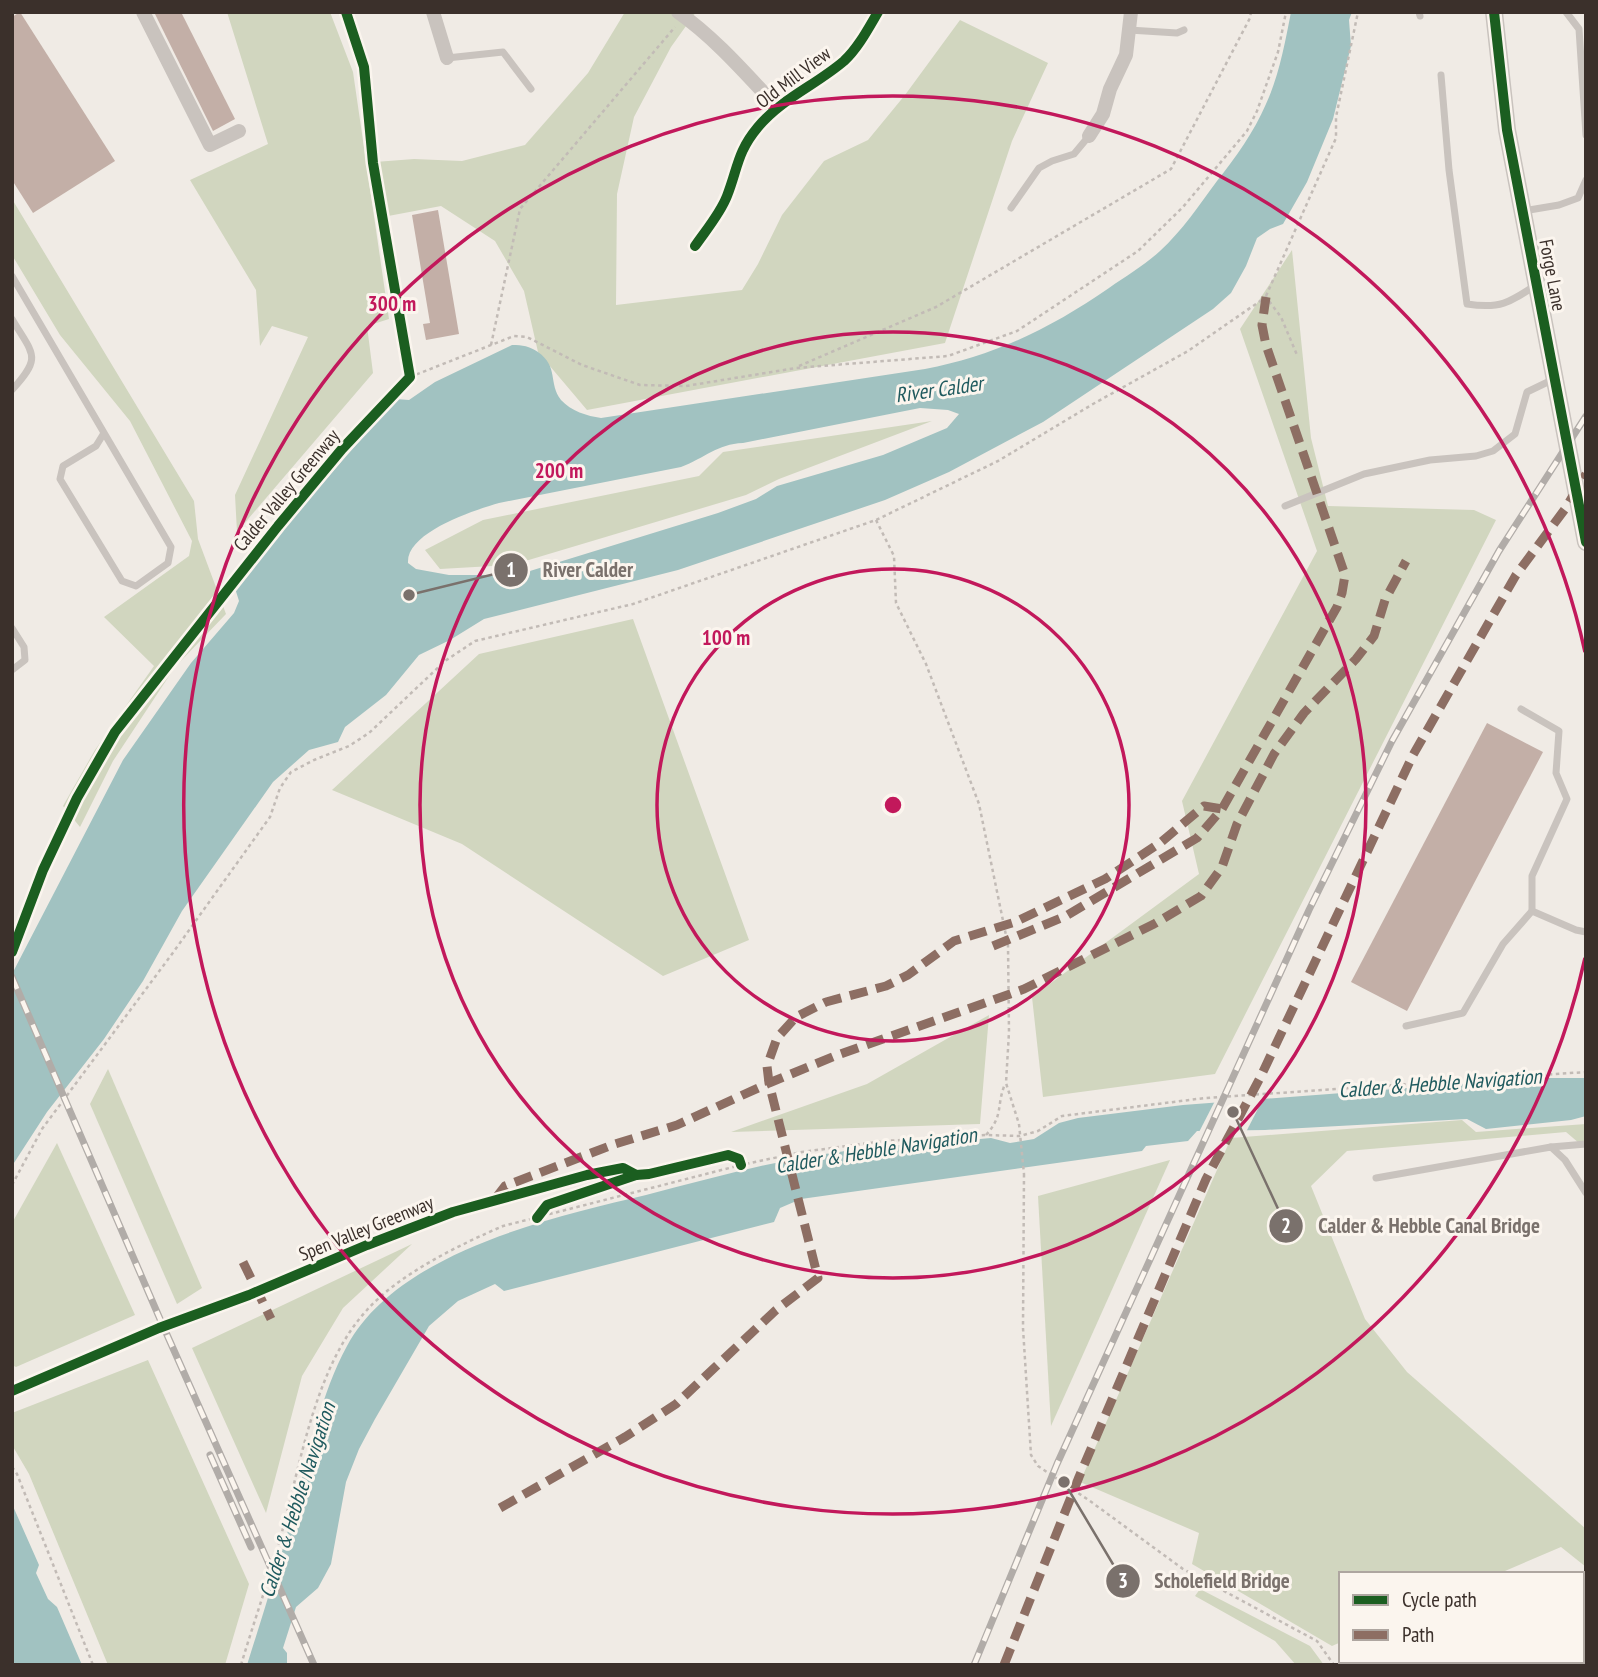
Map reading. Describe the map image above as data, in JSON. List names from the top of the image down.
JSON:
{
  "streets": {
    "street": ["Old Mill View", "Forge Lane"],
    "cycle path": ["Calder Valley Greenway", "Spen Valley Greenway"]
  },
  "water": ["River Calder", "Calder & Hebble Navigation"],
  "places": ["River Calder", "Calder & Hebble Canal Bridge", "Scholefield Bridge"],
  "legend": ["Cycle path", "Path"],
  "rings": ["300 m", "200 m", "100 m"]
}
